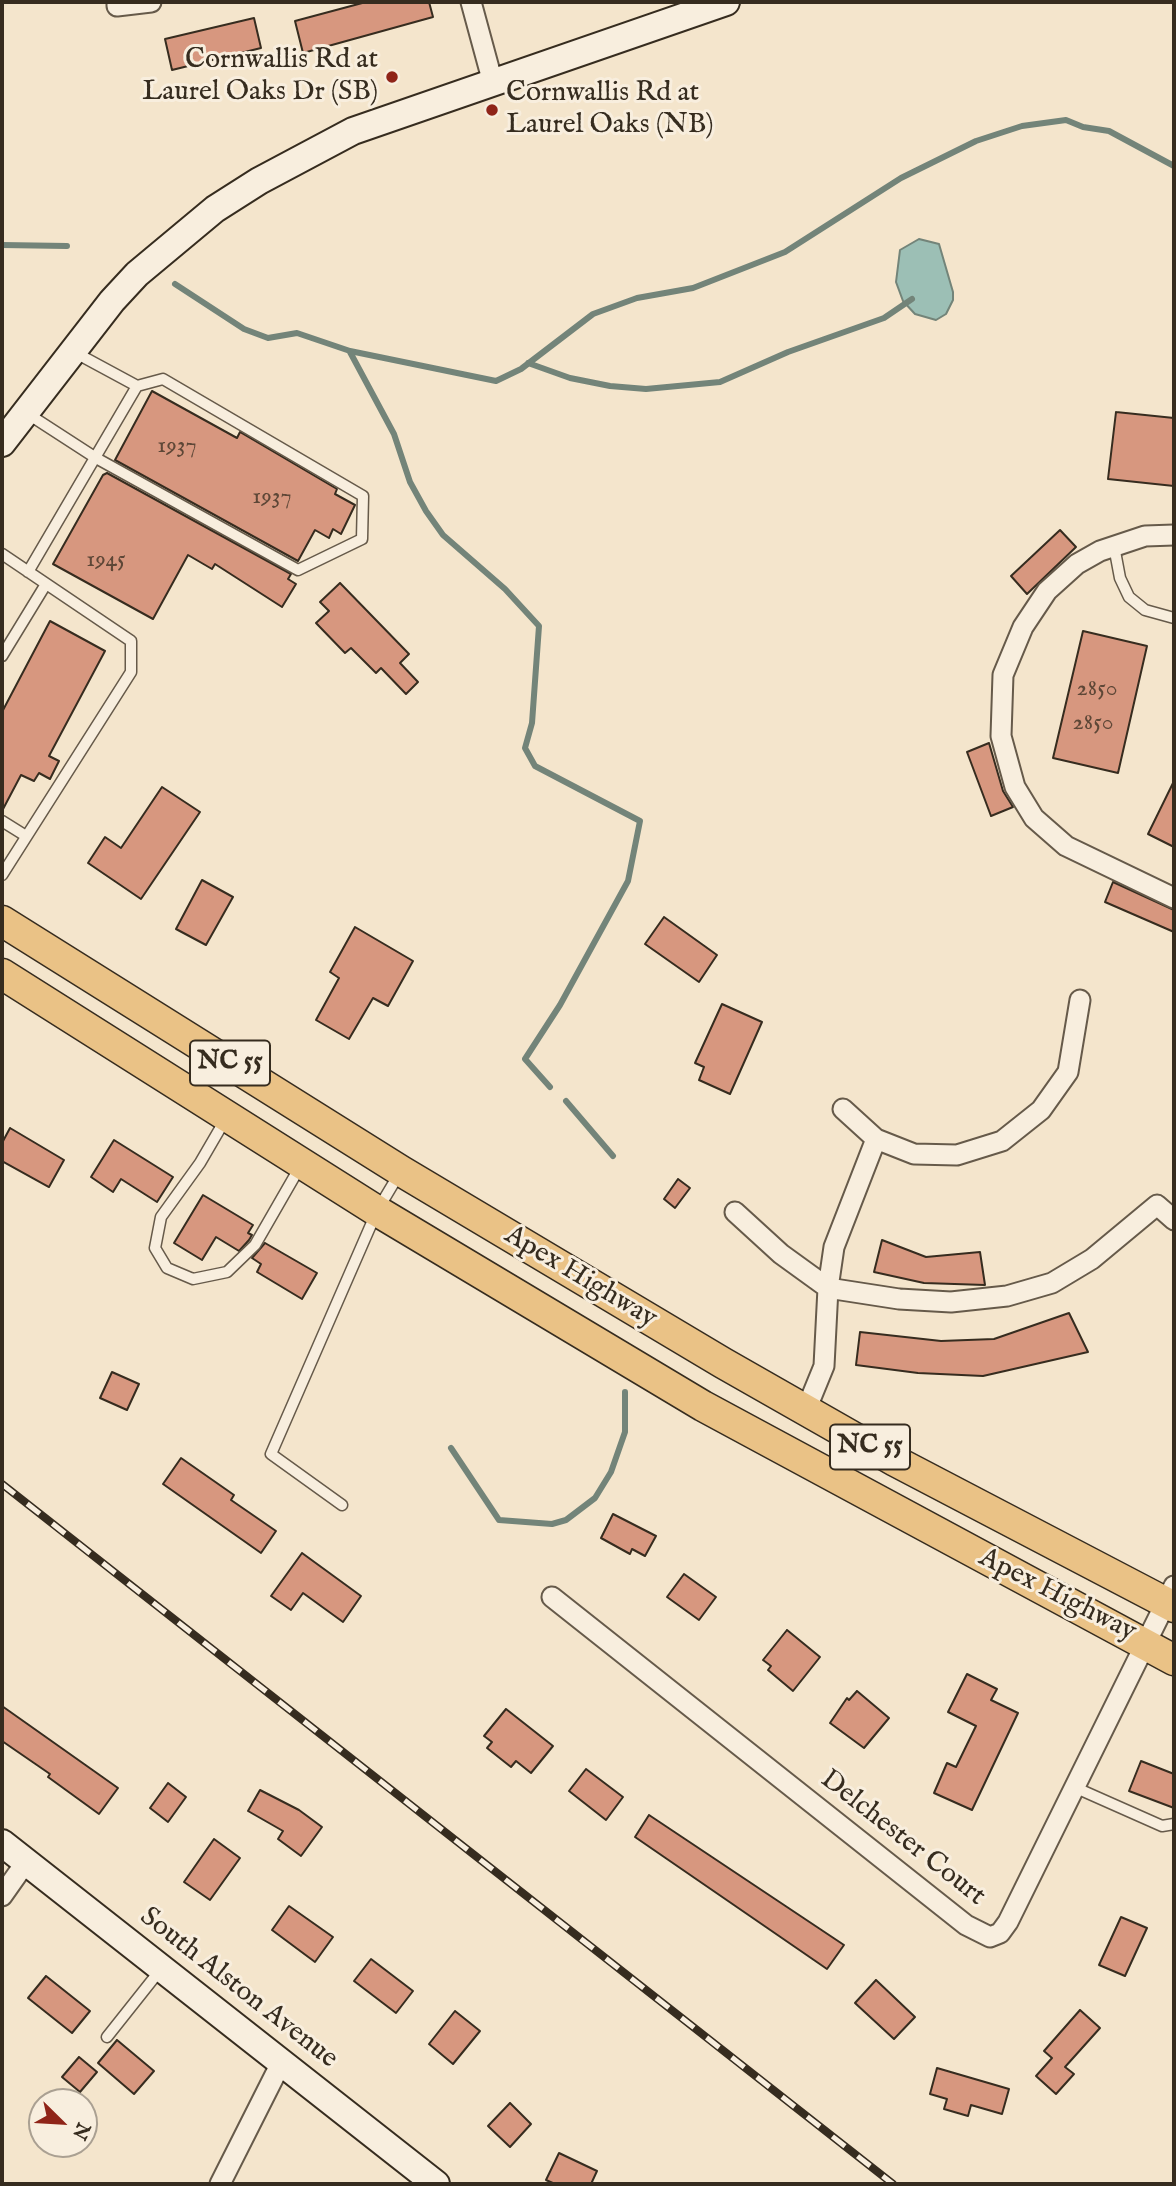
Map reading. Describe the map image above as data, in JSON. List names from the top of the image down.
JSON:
{
  "streets": {
    "main road": ["NC 55", "Apex Highway"],
    "street": ["Delchester Court", "South Alston Avenue"]
  },
  "crossings": [
    ["Apex Highway", "Delchester Court"]
  ],
  "places": ["Cornwallis Rd at Laurel Oaks Dr (SB)", "Cornwallis Rd at Laurel Oaks (NB)"],
  "house_numbers": [
    "1937",
    "1937",
    "1945",
    "2850",
    "2850"
  ],
  "north": "bottom right"
}
